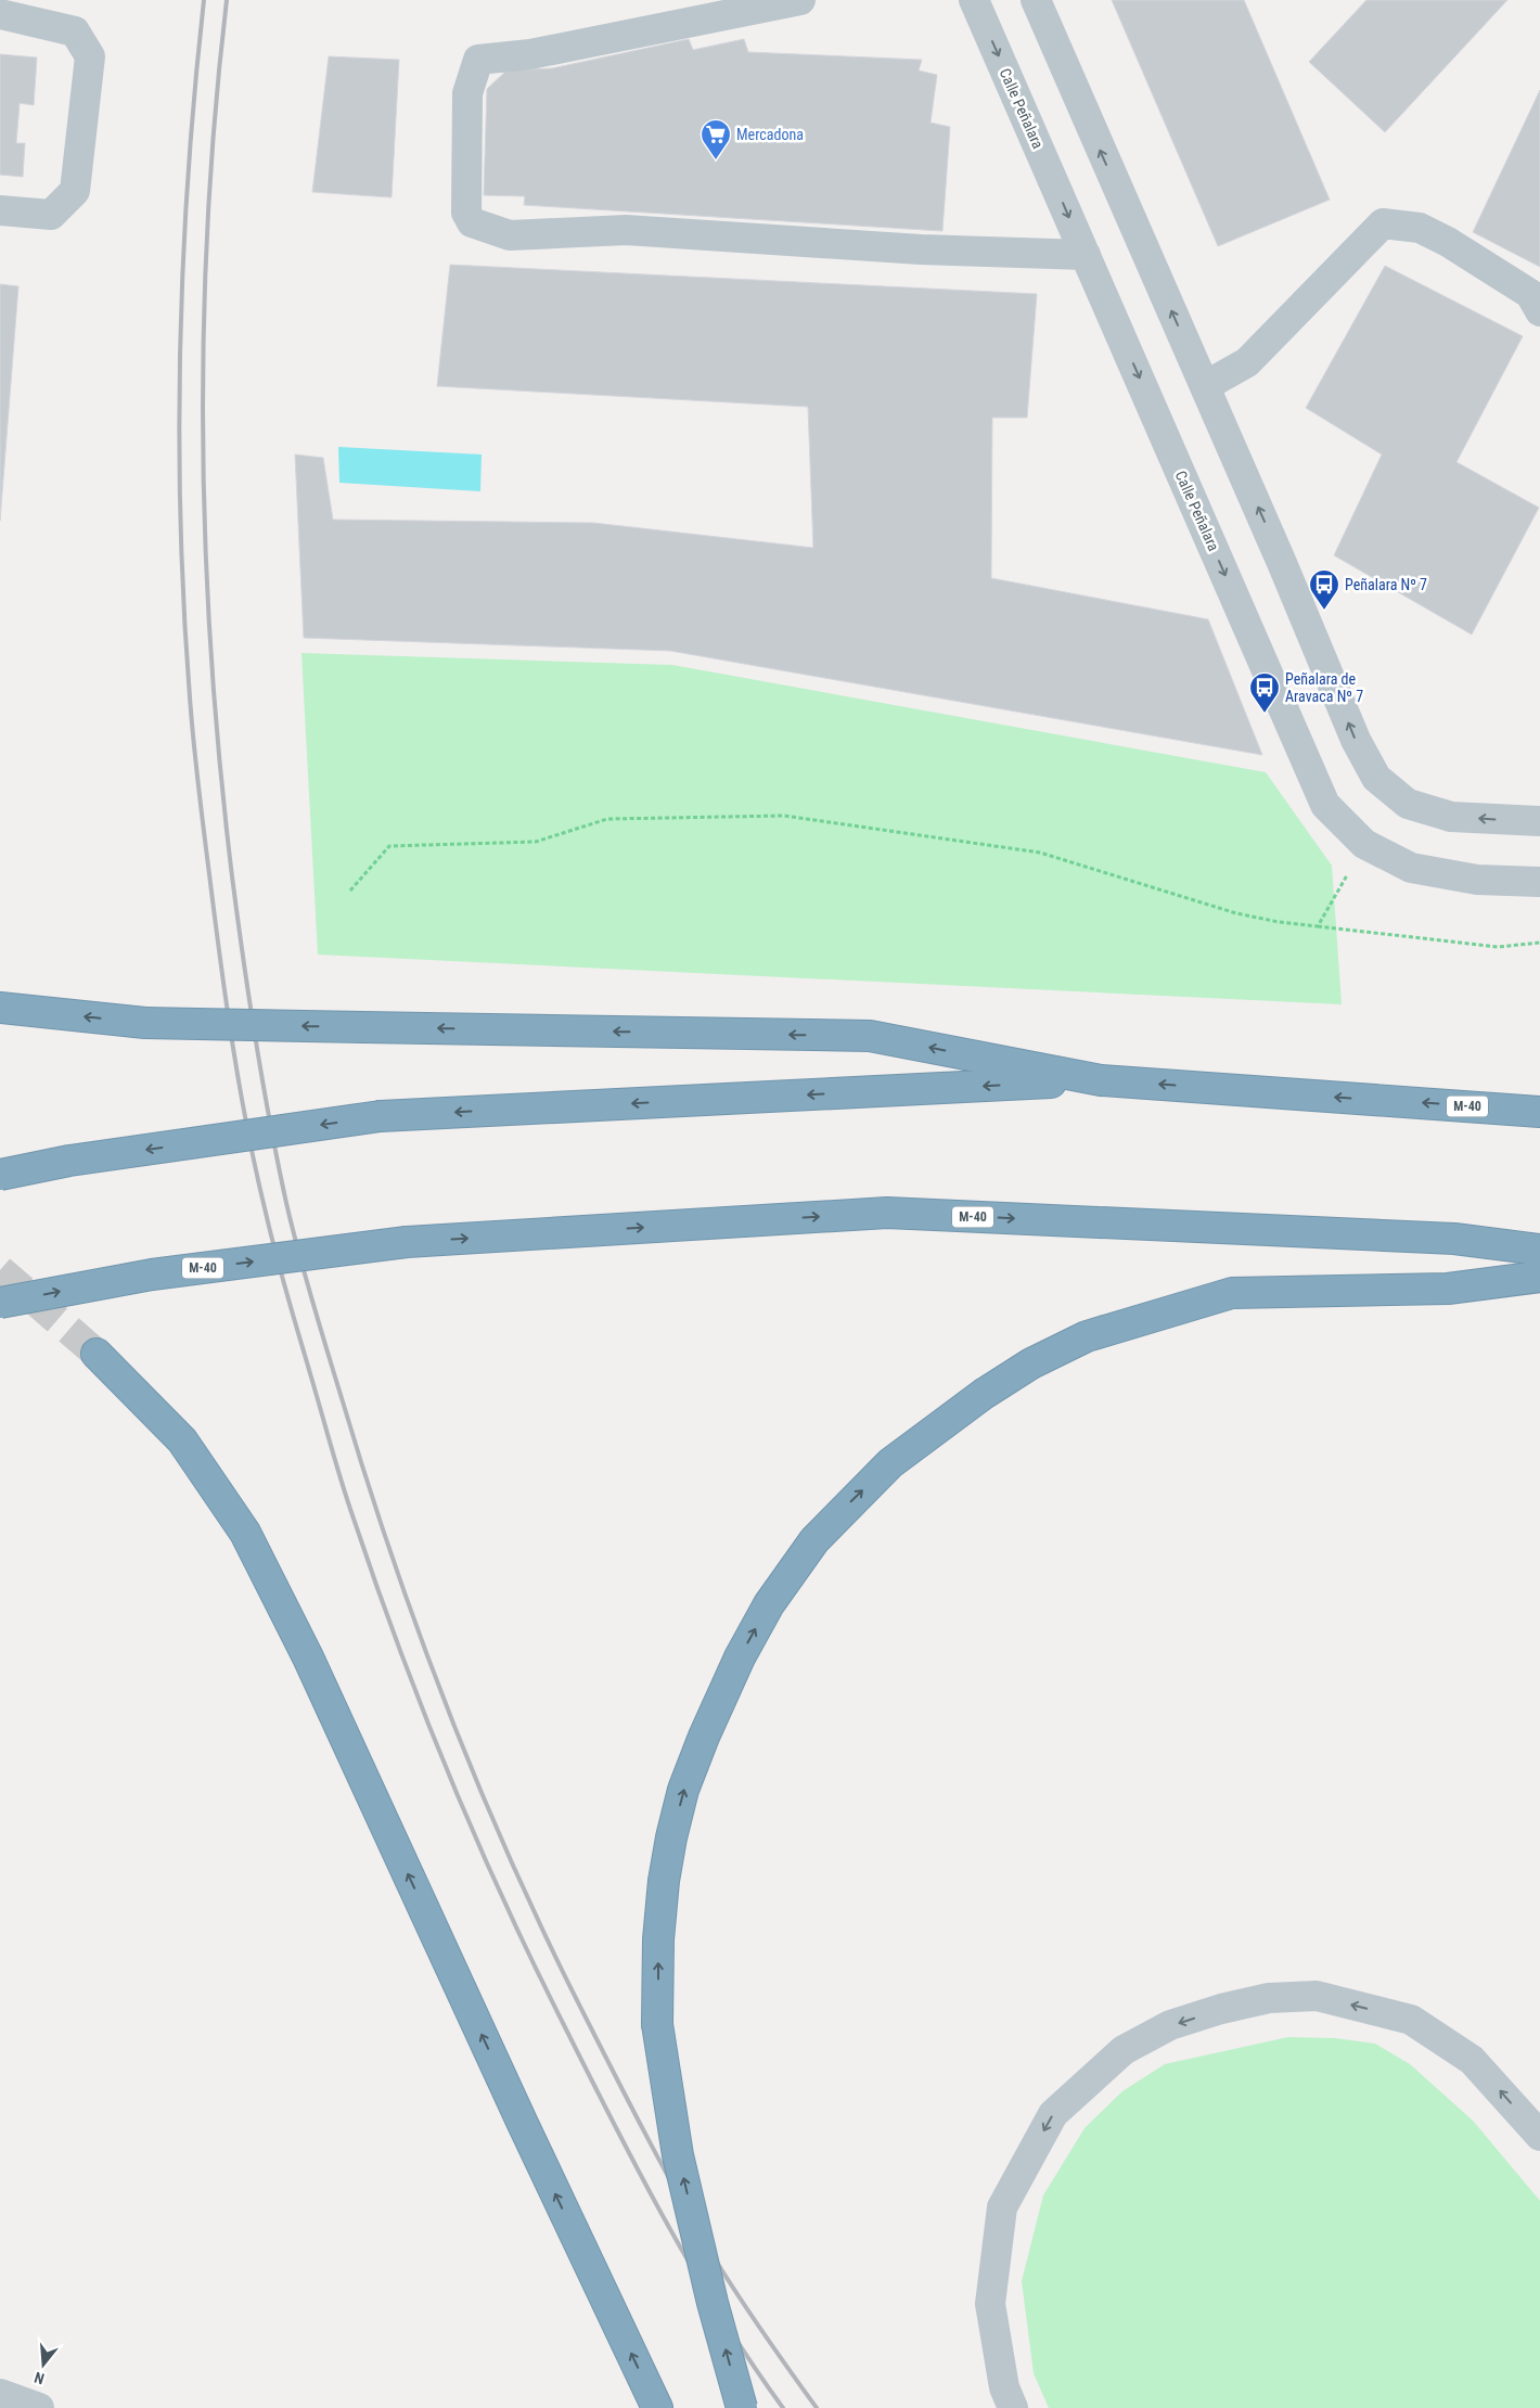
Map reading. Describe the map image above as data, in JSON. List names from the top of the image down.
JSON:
{
  "streets": {
    "highway": ["M-40"],
    "street": ["Calle Peñalara"]
  },
  "places": {
    "supermarket": ["Mercadona"],
    "bus stop": ["Peñalara Nº 7", "Peñalara de Aravaca Nº 7"]
  },
  "north": "bottom"
}
